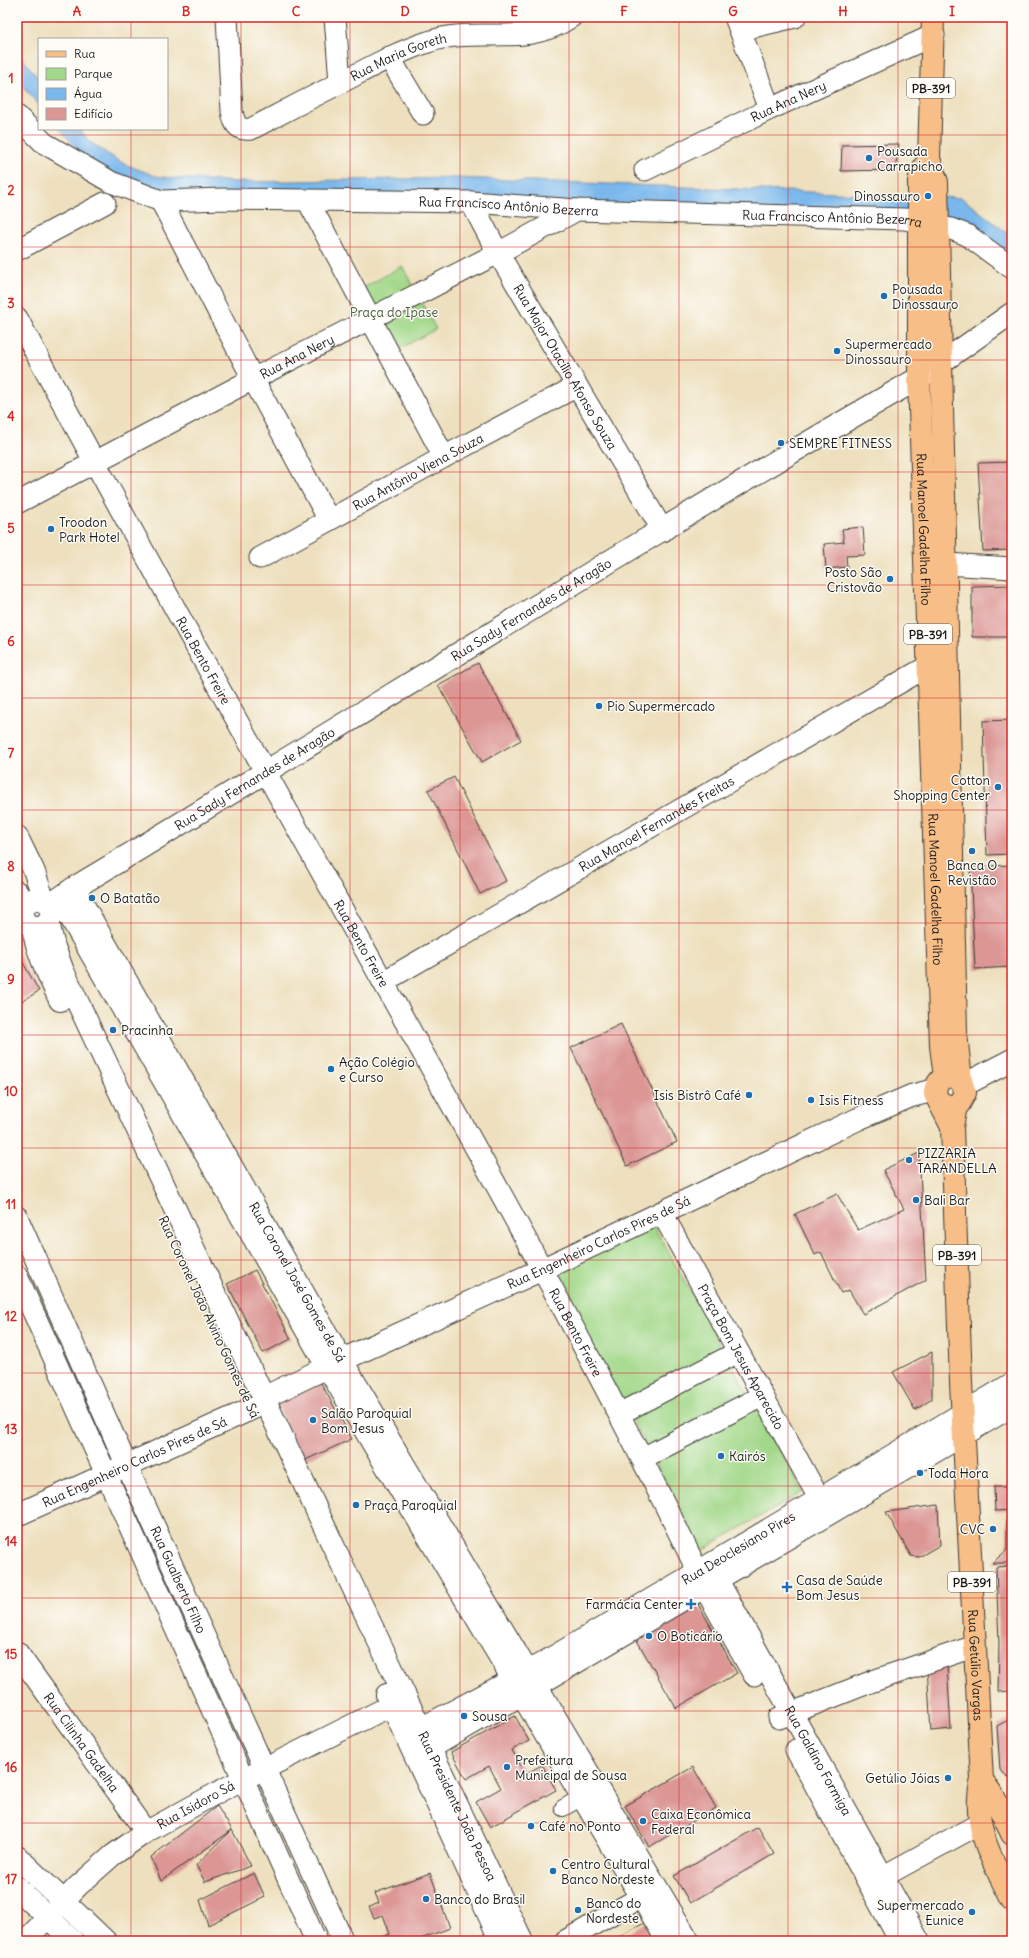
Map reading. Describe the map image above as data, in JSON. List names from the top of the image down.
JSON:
{
  "streets": {
    "main road": ["PB-391", "Rua Manoel Gadelha Filho", "Rua Getúlio Vargas"],
    "street": [
      "Rua Maria Goreth",
      "Rua Ana Nery",
      "Rua Francisco Antônio Bezerra",
      "Rua Major Otacílio Afonso Souza",
      "Rua Antônio Viena Souza",
      "Rua Sady Fernandes de Aragão",
      "Rua Bento Freire",
      "Rua Manoel Fernandes Freitas",
      "Rua Engenheiro Carlos Pires de Sá",
      "Rua Coronel José Gomes de Sá",
      "Rua Coronel João Alvino Gomes de Sá",
      "Praça Bom Jesus Aparecido",
      "Rua Deoclesiano Pires",
      "Rua Gualberto Filho",
      "Rua Cilinha Gadelha",
      "Rua Galdino Formiga",
      "Rua Isidoro Sá",
      "Rua Presidente João Pessoa"
    ]
  },
  "crossings": [
    ["PB-391", "Rua Ana Nery"],
    ["PB-391", "Rua Francisco Antônio Bezerra"],
    ["PB-391", "Rua Manoel Gadelha Filho"],
    ["Rua Ana Nery", "Rua Francisco Antônio Bezerra"],
    ["Rua Ana Nery", "Rua Major Otacílio Afonso Souza"],
    ["Rua Ana Nery", "Rua Bento Freire"],
    ["Rua Francisco Antônio Bezerra", "Rua Major Otacílio Afonso Souza"],
    ["Rua Francisco Antônio Bezerra", "Rua Manoel Gadelha Filho"],
    ["Rua Major Otacílio Afonso Souza", "Rua Antônio Viena Souza"],
    ["Rua Major Otacílio Afonso Souza", "Rua Sady Fernandes de Aragão"],
    ["Rua Manoel Gadelha Filho", "Rua Sady Fernandes de Aragão"],
    ["Rua Manoel Gadelha Filho", "Rua Manoel Fernandes Freitas"],
    ["Rua Manoel Gadelha Filho", "Rua Engenheiro Carlos Pires de Sá"],
    ["Rua Manoel Gadelha Filho", "Rua Getúlio Vargas"],
    ["Rua Sady Fernandes de Aragão", "Rua Bento Freire"],
    ["Rua Sady Fernandes de Aragão", "Rua Coronel José Gomes de Sá"],
    ["Rua Sady Fernandes de Aragão", "Rua Coronel João Alvino Gomes de Sá"],
    ["Rua Bento Freire", "Rua Manoel Fernandes Freitas"],
    ["Rua Bento Freire", "Rua Engenheiro Carlos Pires de Sá"],
    ["Rua Bento Freire", "Rua Deoclesiano Pires"],
    ["Rua Bento Freire", "Rua Galdino Formiga"],
    ["Rua Engenheiro Carlos Pires de Sá", "Rua Coronel José Gomes de Sá"],
    ["Rua Engenheiro Carlos Pires de Sá", "Rua Coronel João Alvino Gomes de Sá"],
    ["Rua Engenheiro Carlos Pires de Sá", "Praça Bom Jesus Aparecido"],
    ["Rua Engenheiro Carlos Pires de Sá", "Rua Gualberto Filho"],
    ["Rua Engenheiro Carlos Pires de Sá", "Rua Getúlio Vargas"],
    ["Rua Coronel José Gomes de Sá", "Rua Coronel João Alvino Gomes de Sá"],
    ["Rua Coronel José Gomes de Sá", "Rua Deoclesiano Pires"],
    ["Rua Coronel João Alvino Gomes de Sá", "Rua Isidoro Sá"],
    ["Rua Coronel João Alvino Gomes de Sá", "Rua Presidente João Pessoa"],
    ["Praça Bom Jesus Aparecido", "Rua Deoclesiano Pires"],
    ["Rua Deoclesiano Pires", "Rua Getúlio Vargas"],
    ["Rua Deoclesiano Pires", "Rua Galdino Formiga"],
    ["Rua Deoclesiano Pires", "Rua Presidente João Pessoa"],
    ["Rua Gualberto Filho", "Rua Isidoro Sá"],
    ["Rua Cilinha Gadelha", "Rua Isidoro Sá"],
    ["Rua Isidoro Sá", "Rua Presidente João Pessoa"]
  ],
  "parks": ["Praça do Ipase"],
  "places": {
    "other": [
      "Pousada Carrapicho",
      "Dinossauro",
      "Pousada Dinossauro",
      "Supermercado Dinossauro",
      "SEMPRE FITNESS",
      "Troodon Park Hotel",
      "Posto São Cristovão",
      "Pio Supermercado",
      "Cotton Shopping Center",
      "Banca O Revistão",
      "O Batatão",
      "Pracinha",
      "Ação Colégio e Curso",
      "Isis Bistrô Café",
      "Isis Fitness",
      "PIZZARIA TARANDELLA",
      "Bali Bar",
      "Salão Paroquial Bom Jesus",
      "Kairós",
      "Toda Hora",
      "Praça Paroquial",
      "CVC",
      "O Boticário",
      "Sousa",
      "Prefeitura Municipal de Sousa",
      "Getúlio Jóias",
      "Caixa Econômica Federal",
      "Café no Ponto",
      "Centro Cultural Banco Nordeste",
      "Banco do Brasil",
      "Banco do Nordeste",
      "Supermercado Eunice"
    ],
    "health": ["Casa de Saúde Bom Jesus", "Farmácia Center"]
  },
  "legend": [
    "Rua",
    "Parque",
    "Água",
    "Edifício"
  ],
  "grid": {
    "columns": [
      "A",
      "B",
      "C",
      "D",
      "E",
      "F",
      "G",
      "H",
      "I"
    ],
    "rows": [
      "1",
      "2",
      "3",
      "4",
      "5",
      "6",
      "7",
      "8",
      "9",
      "10",
      "11",
      "12",
      "13",
      "14",
      "15",
      "16",
      "17"
    ]
  }
}
